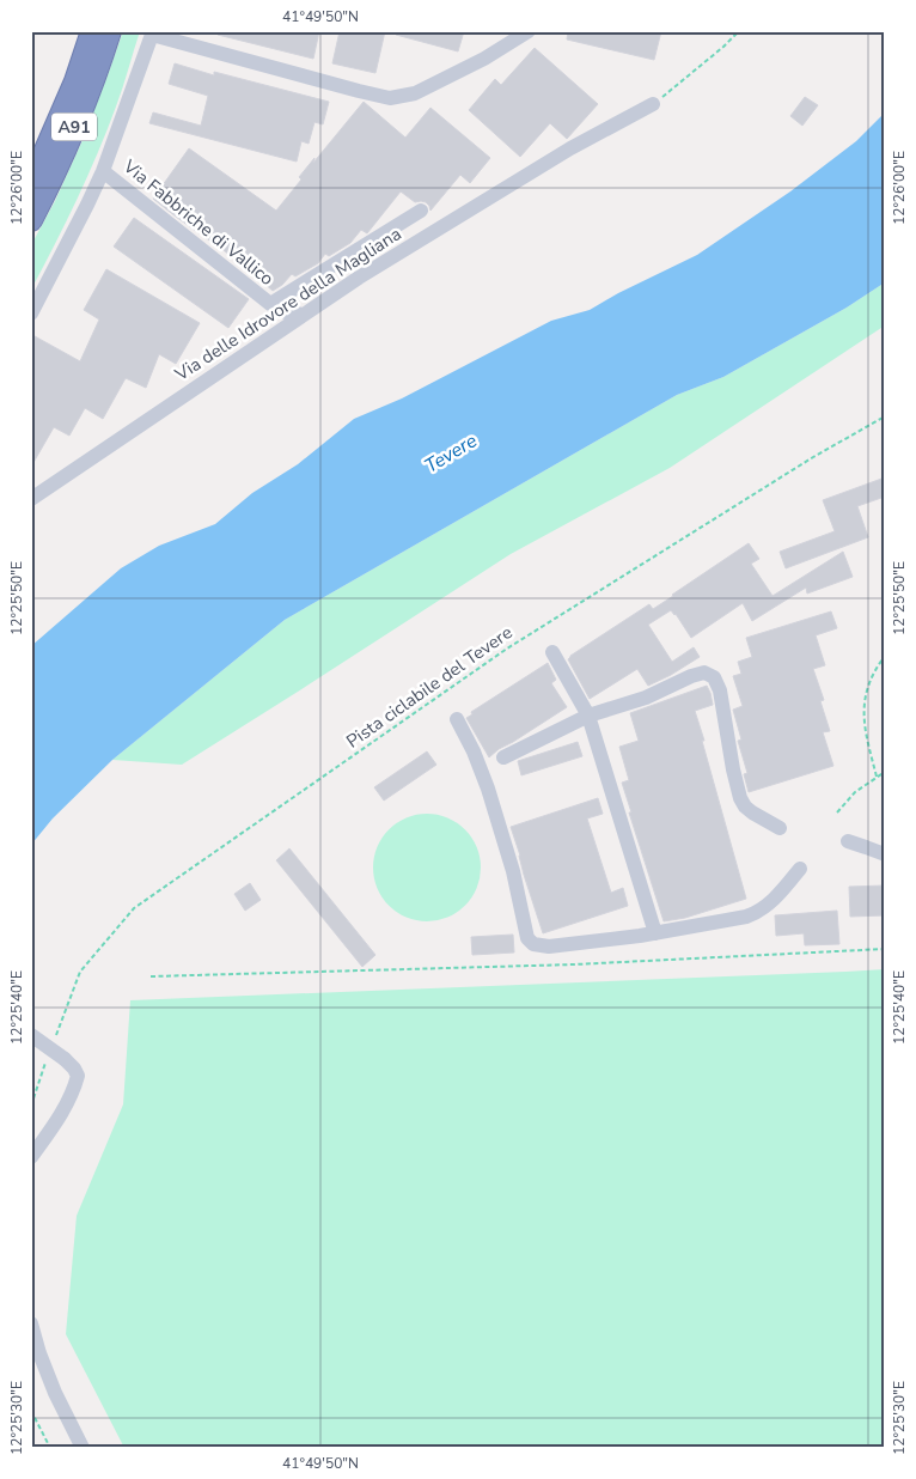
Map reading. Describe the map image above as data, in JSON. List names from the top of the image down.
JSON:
{
  "streets": {
    "highway": ["A91"],
    "street": ["Via Fabbriche di Vallico", "Via delle Idrovore della Magliana"],
    "path": ["Pista ciclabile del Tevere"]
  },
  "water": ["Tevere"],
  "coordinates": [
    "41°49'50\"N",
    "12°26'00\"E",
    "12°25'50\"E",
    "12°25'40\"E",
    "12°25'30\"E"
  ]
}
